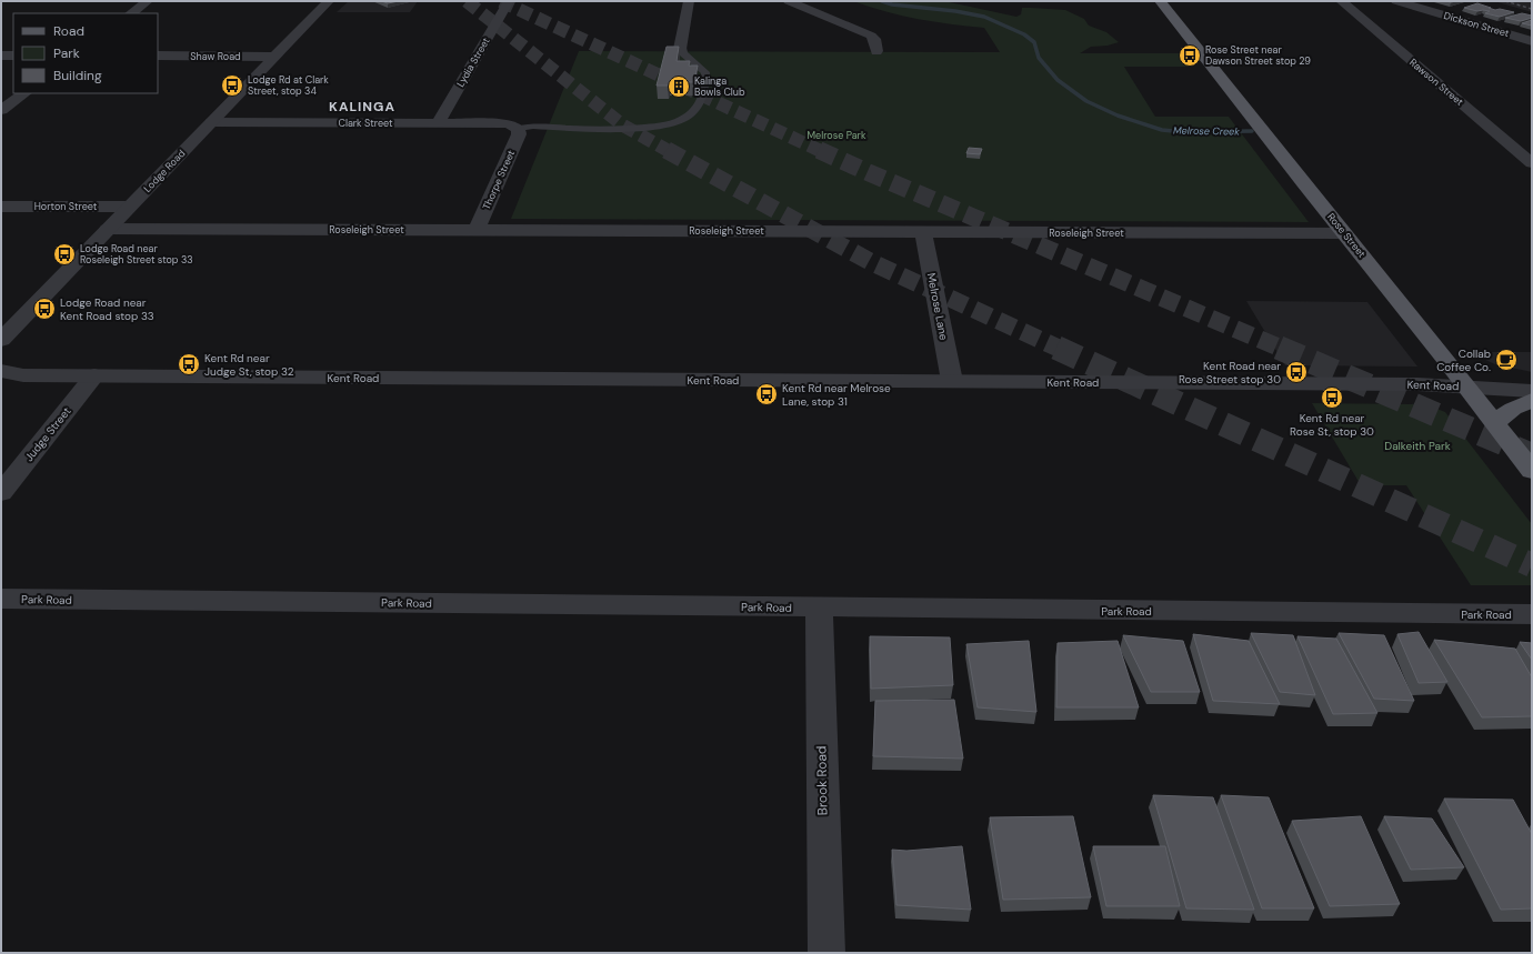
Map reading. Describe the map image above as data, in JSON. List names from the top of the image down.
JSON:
{
  "streets": {
    "main road": ["Rose Street"],
    "street": [
      "Dickson Street",
      "Shaw Road",
      "Lydia Street",
      "Rawson Street",
      "Clark Street",
      "Lodge Road",
      "Thorpe Street",
      "Horton Street",
      "Roseleigh Street",
      "Melrose Lane",
      "Kent Road",
      "Judge Street",
      "Park Road",
      "Brook Road"
    ]
  },
  "crossings": [
    ["Shaw Road", "Lodge Road"],
    ["Lydia Street", "Clark Street"],
    ["Clark Street", "Lodge Road"],
    ["Clark Street", "Thorpe Street"],
    ["Lodge Road", "Horton Street"],
    ["Lodge Road", "Roseleigh Street"],
    ["Thorpe Street", "Roseleigh Street"],
    ["Roseleigh Street", "Rose Street"],
    ["Roseleigh Street", "Melrose Lane"],
    ["Rose Street", "Kent Road"],
    ["Melrose Lane", "Kent Road"],
    ["Kent Road", "Judge Street"],
    ["Park Road", "Brook Road"]
  ],
  "districts": ["KALINGA"],
  "water": ["Melrose Creek"],
  "parks": ["Melrose Park", "Dalkeith Park"],
  "places": {
    "bus stop": [
      "Rose Street near Dawson Street stop 29",
      "Lodge Rd at Clark Street, stop 34",
      "Lodge Road near Roseleigh Street stop 33",
      "Lodge Road near Kent Road stop 33",
      "Kent Rd near Judge St, stop 32",
      "Kent Road near Rose Street stop 30",
      "Kent Rd near Melrose Lane, stop 31",
      "Kent Rd near Rose St, stop 30"
    ],
    "building": ["Kalinga Bowls Club"],
    "cafe": ["Collab Coffee Co."]
  },
  "legend": ["Road", "Park", "Building"]
}
